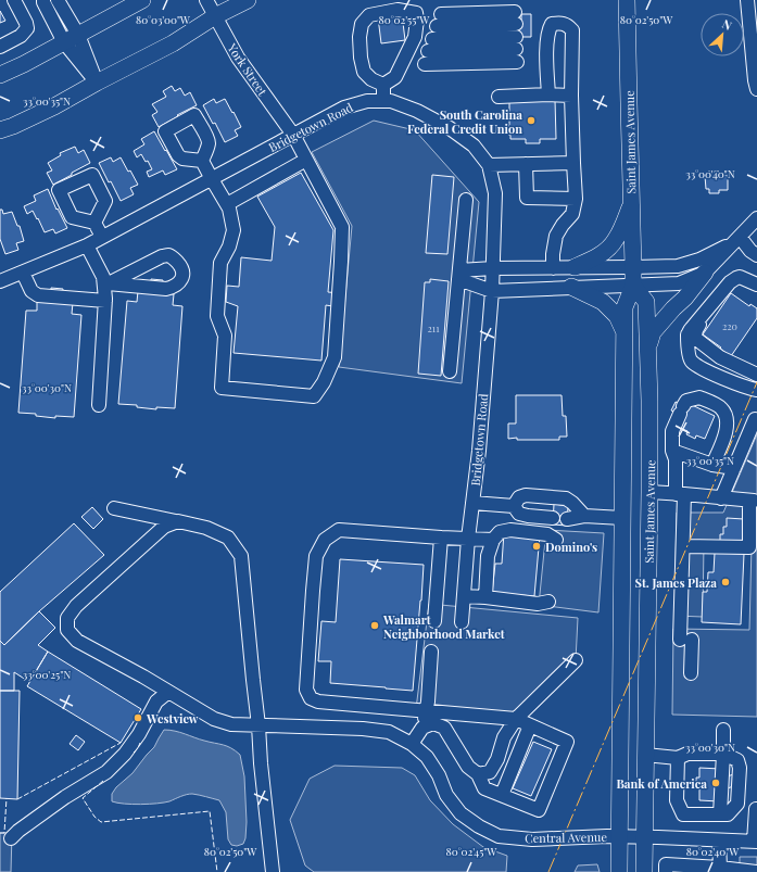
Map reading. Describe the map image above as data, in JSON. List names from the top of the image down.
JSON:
{
  "streets": {
    "main road": ["Saint James Avenue"],
    "street": ["York Street", "Bridgetown Road", "Central Avenue"]
  },
  "crossings": [
    ["York Street", "Bridgetown Road"],
    ["Saint James Avenue", "Central Avenue"]
  ],
  "places": [
    "South Carolina Federal Credit Union",
    "Domino's",
    "St. James Plaza",
    "Walmart Neighborhood Market",
    "Westview",
    "Bank of America"
  ],
  "house_numbers": ["220", "211"],
  "north": "top right",
  "coordinates": [
    "80°03'00\"W",
    "80°02'55\"W",
    "80°02'50\"W",
    "33°00'35\"N",
    "33°00'40\"N",
    "33°00'30\"N",
    "33°00'25\"N",
    "80°02'45\"W",
    "80°02'40\"W"
  ]
}
